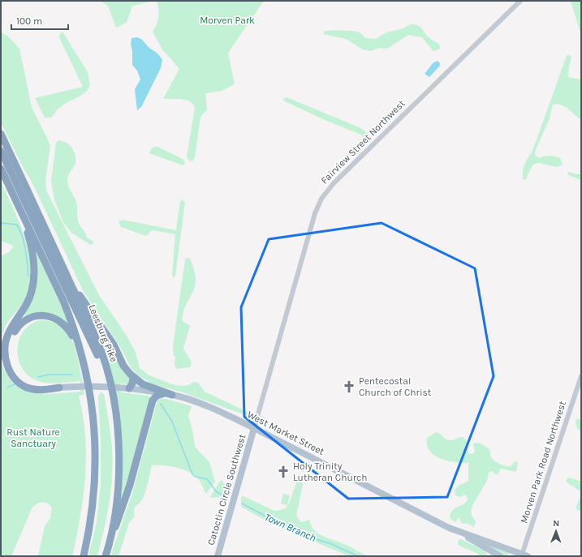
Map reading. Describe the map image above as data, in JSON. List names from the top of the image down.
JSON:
{
  "streets": {
    "highway": ["Leesburg Pike"],
    "main road": ["West Market Street", "Catoctin Circle Southwest"],
    "street": ["Fairview Street Northwest", "Morven Park Road Northwest"]
  },
  "crossings": [
    ["Fairview Street Northwest", "West Market Street"],
    ["Fairview Street Northwest", "Catoctin Circle Southwest"],
    ["West Market Street", "Morven Park Road Northwest"],
    ["West Market Street", "Catoctin Circle Southwest"]
  ],
  "water": ["Town Branch"],
  "parks": ["Morven Park", "Rust Nature Sanctuary"],
  "places": {
    "church": ["Pentecostal Church of Christ", "Holy Trinity Lutheran Church"]
  },
  "scale_bar": "100 m",
  "north": "top"
}
